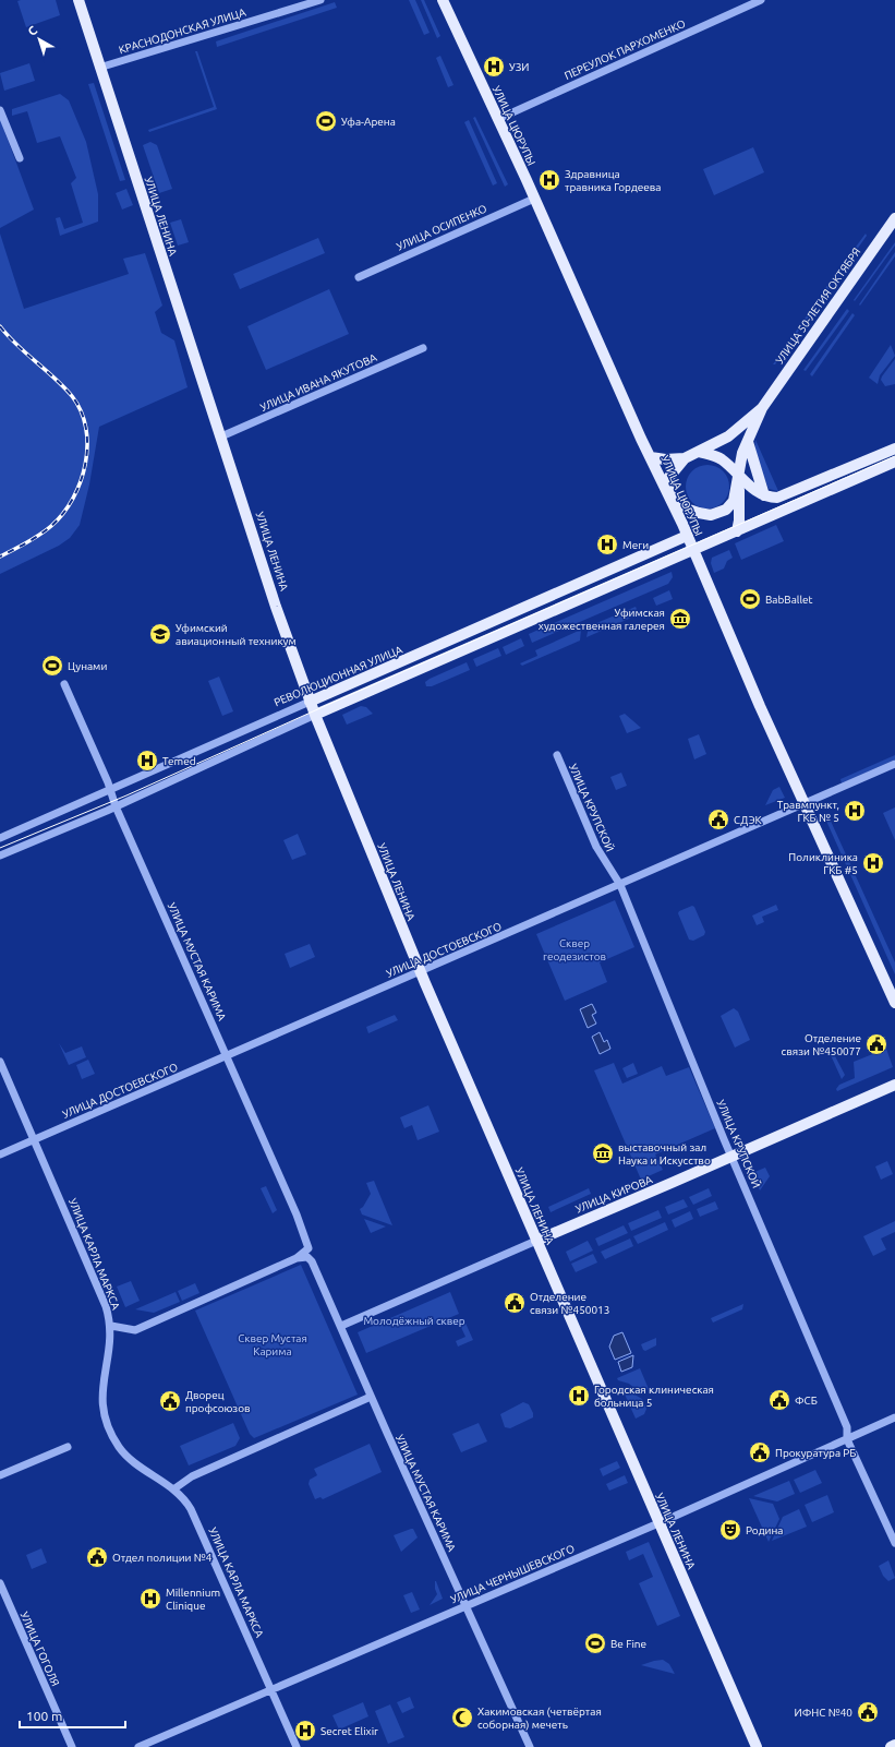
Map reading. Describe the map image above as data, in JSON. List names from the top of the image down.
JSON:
{
  "streets": {
    "main road": [
      "УЛИЦА ЦЮРУПЫ",
      "УЛИЦА ЛЕНИНА",
      "УЛИЦА 50-ЛЕТИЯ ОКТЯБРЯ",
      "РЕВОЛЮЦИОННАЯ УЛИЦА",
      "УЛИЦА КИРОВА"
    ],
    "street": [
      "КРАСНОДОНСКАЯ УЛИЦА",
      "ПЕРЕУЛОК ПАРХОМЕНКО",
      "УЛИЦА ОСИПЕНКО",
      "УЛИЦА ИВАНА ЯКУТОВА",
      "УЛИЦА КРУПСКОЙ",
      "УЛИЦА ДОСТОЕВСКОГО",
      "УЛИЦА МУСТАЯ КАРИМА",
      "УЛИЦА КАРЛА МАРКСА",
      "УЛИЦА ЧЕРНЫШЕВСКОГО",
      "УЛИЦА ГОГОЛЯ"
    ]
  },
  "crossings": [
    ["КРАСНОДОНСКАЯ УЛИЦА", "УЛИЦА ЛЕНИНА"],
    ["ПЕРЕУЛОК ПАРХОМЕНКО", "УЛИЦА ЦЮРУПЫ"],
    ["УЛИЦА ЦЮРУПЫ", "УЛИЦА ОСИПЕНКО"],
    ["УЛИЦА ЦЮРУПЫ", "УЛИЦА 50-ЛЕТИЯ ОКТЯБРЯ"],
    ["УЛИЦА ЦЮРУПЫ", "РЕВОЛЮЦИОННАЯ УЛИЦА"],
    ["УЛИЦА ЦЮРУПЫ", "УЛИЦА ДОСТОЕВСКОГО"],
    ["УЛИЦА ЛЕНИНА", "УЛИЦА ИВАНА ЯКУТОВА"],
    ["УЛИЦА ЛЕНИНА", "РЕВОЛЮЦИОННАЯ УЛИЦА"],
    ["УЛИЦА ЛЕНИНА", "УЛИЦА ДОСТОЕВСКОГО"],
    ["УЛИЦА ЛЕНИНА", "УЛИЦА КИРОВА"],
    ["УЛИЦА ЛЕНИНА", "УЛИЦА ЧЕРНЫШЕВСКОГО"],
    ["РЕВОЛЮЦИОННАЯ УЛИЦА", "УЛИЦА МУСТАЯ КАРИМА"],
    ["УЛИЦА КРУПСКОЙ", "УЛИЦА ДОСТОЕВСКОГО"],
    ["УЛИЦА КРУПСКОЙ", "УЛИЦА КИРОВА"],
    ["УЛИЦА КРУПСКОЙ", "УЛИЦА ЧЕРНЫШЕВСКОГО"],
    ["УЛИЦА ДОСТОЕВСКОГО", "УЛИЦА МУСТАЯ КАРИМА"],
    ["УЛИЦА ДОСТОЕВСКОГО", "УЛИЦА КАРЛА МАРКСА"],
    ["УЛИЦА МУСТАЯ КАРИМА", "УЛИЦА КИРОВА"],
    ["УЛИЦА МУСТАЯ КАРИМА", "УЛИЦА ЧЕРНЫШЕВСКОГО"],
    ["УЛИЦА КАРЛА МАРКСА", "УЛИЦА ЧЕРНЫШЕВСКОГО"]
  ],
  "parks": ["Сквер геодезистов", "Молодёжный сквер", "Сквер Мустая Карима"],
  "places": {
    "hospital": [
      "УЗИ",
      "Здравница травника Гордеева",
      "Меги",
      "Temed",
      "Травмпункт, ГКБ № 5",
      "Поликлиника ГКБ #5",
      "Городская клиническая больница 5",
      "Millennium Clinique",
      "Secret Elixir"
    ],
    "sports": [
      "Уфа-Арена",
      "BabBallet",
      "Цунами",
      "Be Fine"
    ],
    "museum": ["Уфимская художественная галерея", "выставочный зал Наука и Искусство"],
    "school or university": ["Уфимский авиационный техникум"],
    "public building": [
      "СДЭК",
      "Отделение связи №450077",
      "Отделение связи №450013",
      "ФСБ",
      "Дворец профсоюзов",
      "Прокуратура РБ",
      "Отдел полиции №4",
      "ИФНС №40"
    ],
    "theatre": ["Родина"],
    "mosque": ["Хакимовская (четвёртая соборная) мечеть"]
  },
  "scale_bar": "100 m",
  "north": "top left"
}
